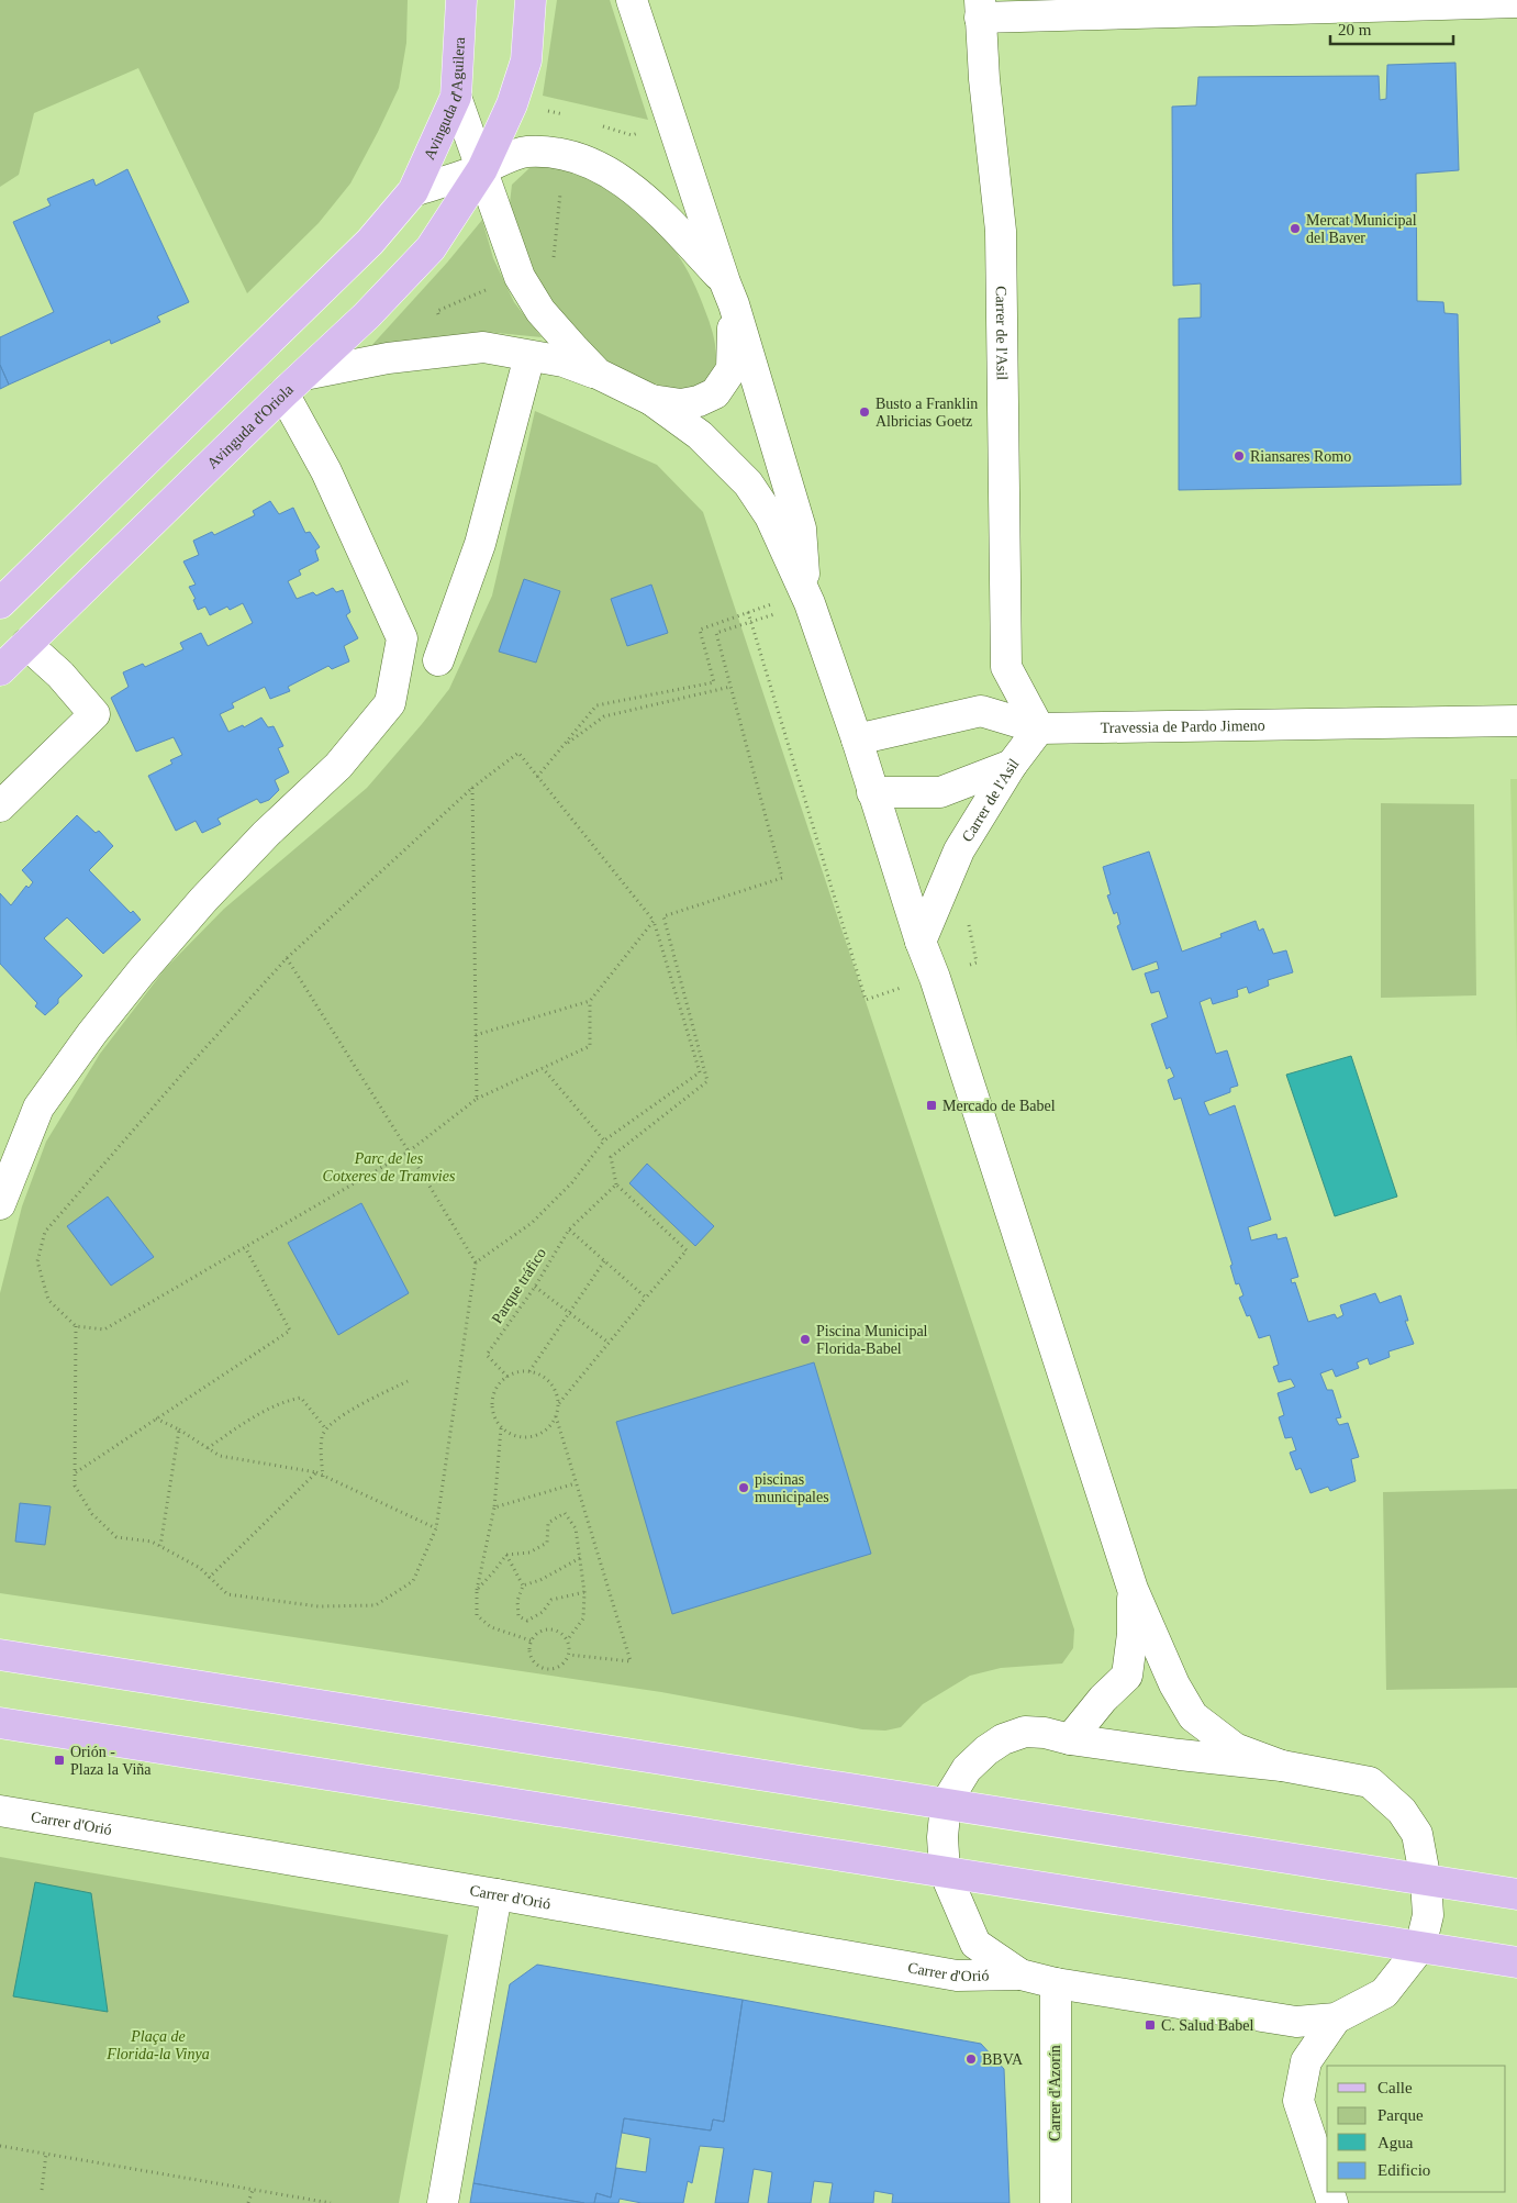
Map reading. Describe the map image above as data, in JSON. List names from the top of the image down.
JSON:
{
  "streets": {
    "main road": ["Avinguda d'Aguilera", "Avinguda d'Oriola"],
    "street": [
      "Carrer de l'Asil",
      "Travessia de Pardo Jimeno",
      "Carrer d'Orió",
      "Carrer d'Azorín"
    ],
    "path": ["Parque tráfico"]
  },
  "crossings": [
    ["Carrer de l'Asil", "Travessia de Pardo Jimeno"],
    ["Carrer d'Orió", "Carrer d'Azorín"]
  ],
  "parks": ["Parc de les Cotxeres de Tramvies", "Plaça de Florida-la Vinya"],
  "places": {
    "other": [
      "Mercat Municipal del Baver",
      "Busto a Franklin Albricias Goetz",
      "Riansares Romo",
      "Piscina Municipal Florida-Babel",
      "piscinas municipales",
      "BBVA"
    ],
    "transit": ["Mercado de Babel", "Orión - Plaza la Viña", "C. Salud Babel"]
  },
  "legend": [
    "Calle",
    "Parque",
    "Agua",
    "Edificio"
  ],
  "scale_bar": "20 m"
}
